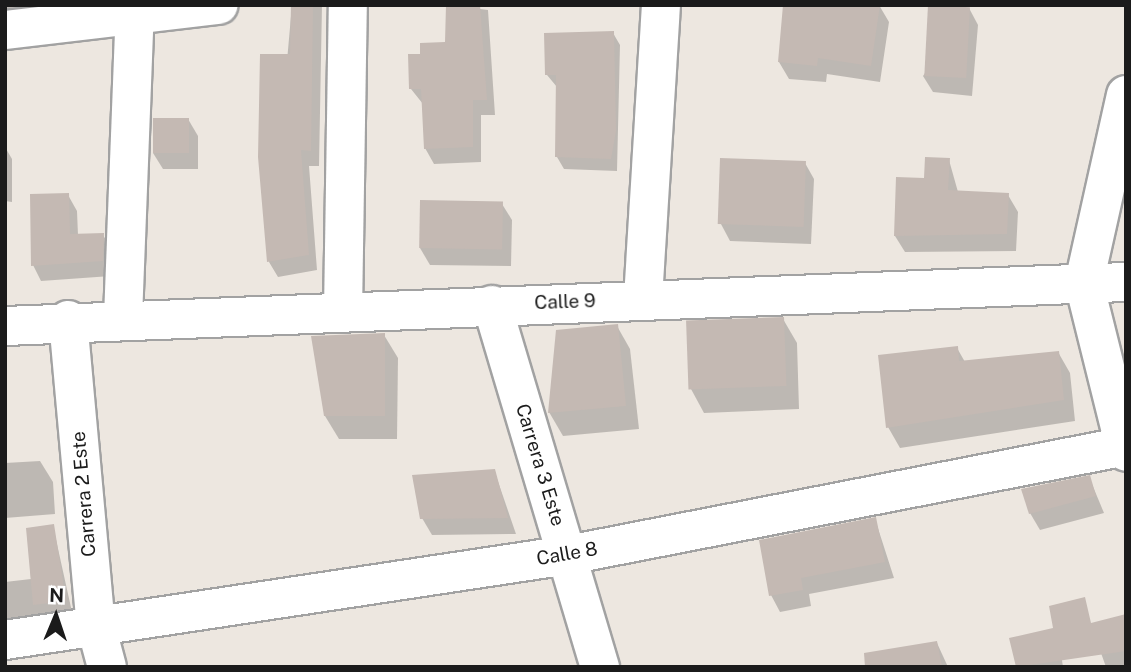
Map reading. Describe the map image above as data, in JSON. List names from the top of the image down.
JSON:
{
  "streets": {
    "street": [
      "Calle 9",
      "Carrera 3 Este",
      "Carrera 2 Este",
      "Calle 8"
    ]
  },
  "crossings": [
    ["Calle 9", "Carrera 3 Este"],
    ["Calle 9", "Carrera 2 Este"],
    ["Carrera 3 Este", "Calle 8"],
    ["Carrera 2 Este", "Calle 8"]
  ],
  "north": "top"
}
